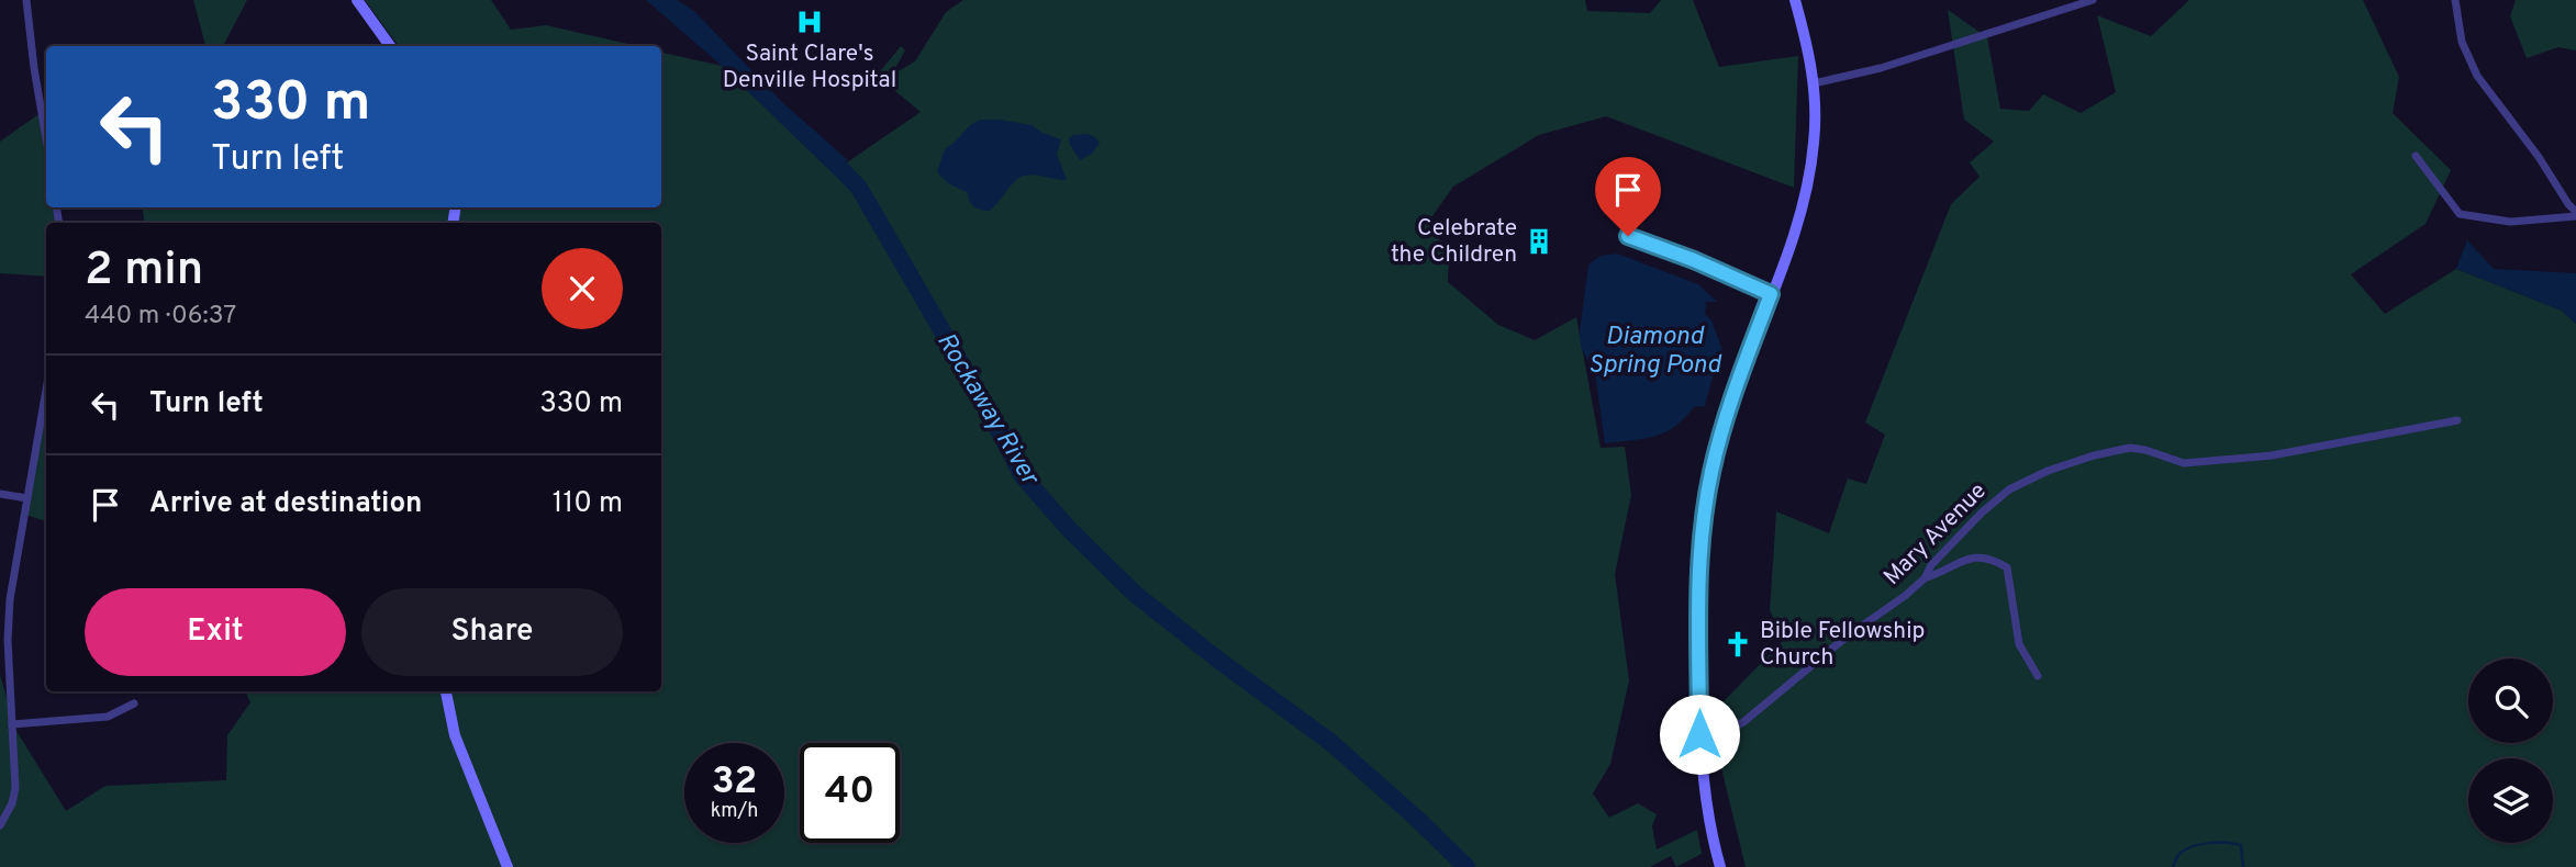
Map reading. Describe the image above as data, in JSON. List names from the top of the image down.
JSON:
{
  "streets": {
    "street": ["Mary Avenue"]
  },
  "water": ["Diamond Spring Pond", "Rockaway River"],
  "places": {
    "hospital": ["Saint Clare's Denville Hospital"],
    "building": ["Celebrate the Children"],
    "church": ["Bible Fellowship Church"]
  },
  "page": {
    "turn": ["330 m", "Turn left"],
    "heading": ["2 min", "440 m · 06:37"],
    "list": [
      {
        "name": "Turn left",
        "value": "330 m"
      },
      {
        "name": "Arrive at destination",
        "value": "110 m"
      }
    ],
    "buttons": ["Exit", "Share"],
    "speed": "32 km/h",
    "limit": "40"
  }
}
